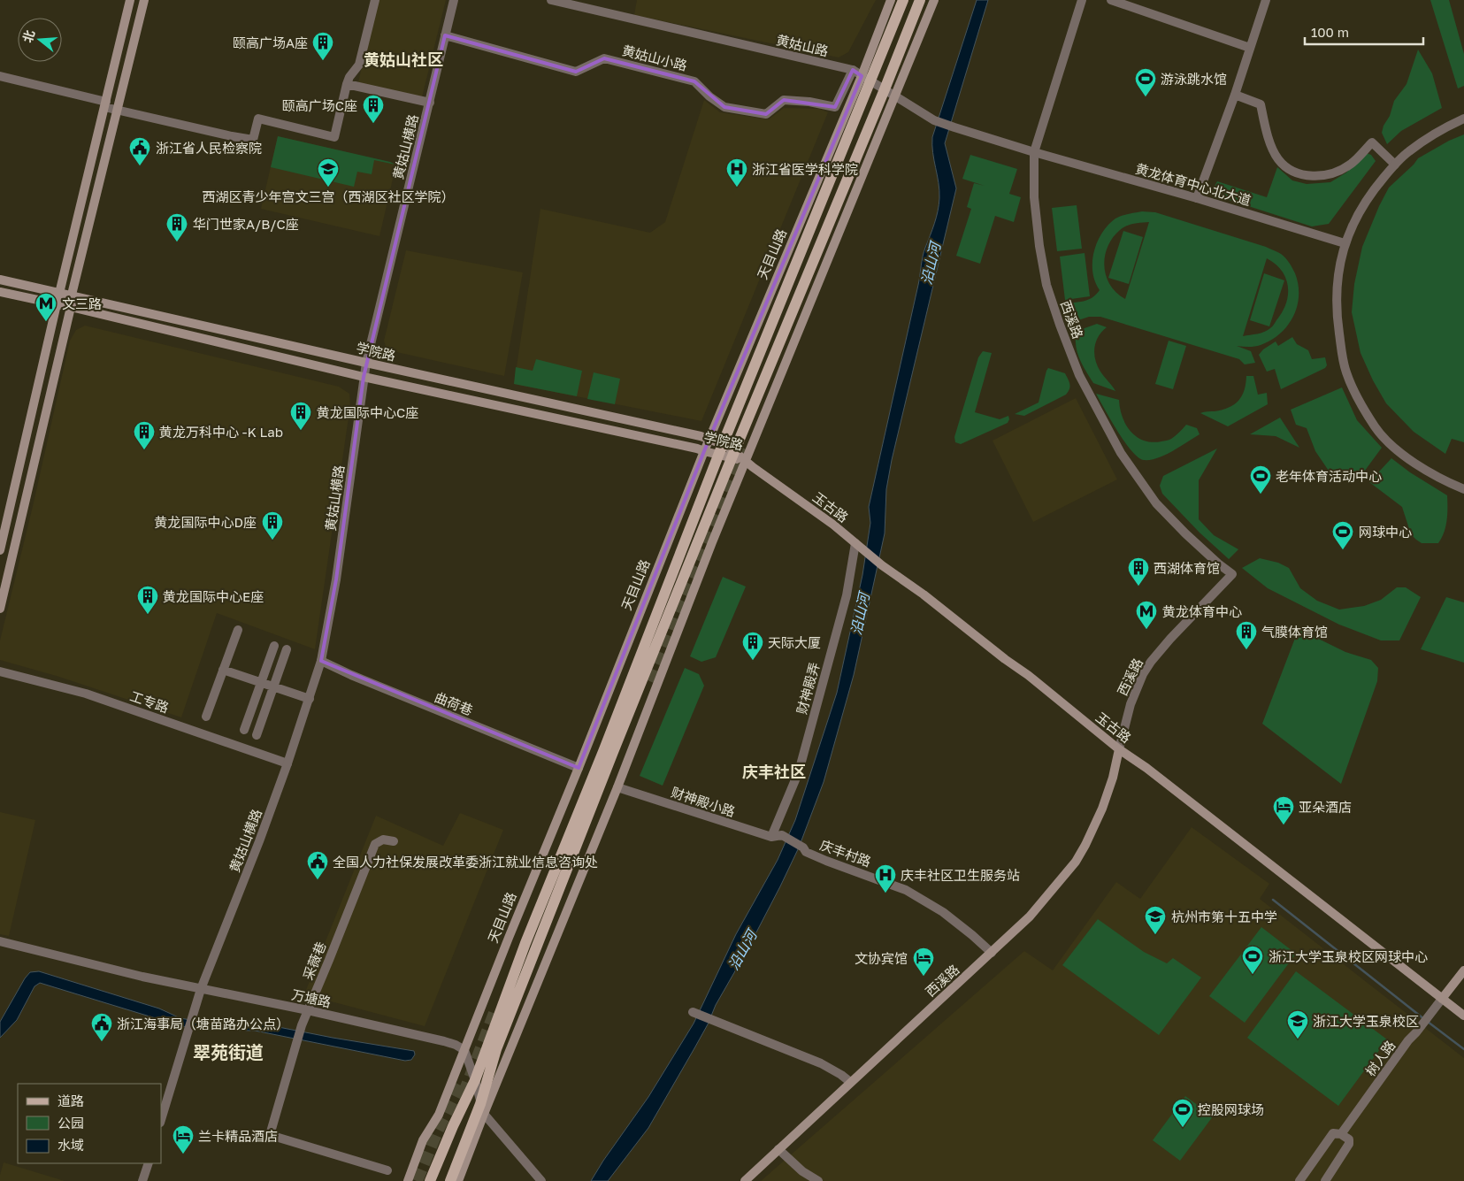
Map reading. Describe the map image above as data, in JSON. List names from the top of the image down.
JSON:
{
  "streets": {
    "main road": [
      "天目山路",
      "西溪路",
      "学院路",
      "玉古路"
    ],
    "street": [
      "黄姑山路",
      "黄姑山小路",
      "黄姑山横路",
      "黄龙体育中心北大道",
      "财神殿弄",
      "工专路",
      "曲荷巷",
      "财神殿小路",
      "庆丰村路",
      "采薇巷",
      "万塘路",
      "树人路"
    ]
  },
  "crossings": [
    ["黄姑山路", "黄姑山小路"],
    ["黄姑山路", "黄龙体育中心北大道"],
    ["黄姑山路", "天目山路"],
    ["黄姑山路", "西溪路"],
    ["黄姑山小路", "黄姑山横路"],
    ["黄姑山横路", "学院路"],
    ["黄姑山横路", "工专路"],
    ["黄姑山横路", "曲荷巷"],
    ["黄姑山横路", "万塘路"],
    ["黄龙体育中心北大道", "西溪路"],
    ["天目山路", "学院路"],
    ["天目山路", "曲荷巷"],
    ["天目山路", "万塘路"],
    ["西溪路", "玉古路"],
    ["西溪路", "庆丰村路"],
    ["学院路", "玉古路"],
    ["玉古路", "财神殿弄"],
    ["玉古路", "树人路"],
    ["财神殿弄", "财神殿小路"],
    ["财神殿小路", "庆丰村路"],
    ["采薇巷", "万塘路"]
  ],
  "districts": ["黄姑山社区", "庆丰社区", "翠苑街道"],
  "water": ["沿山河"],
  "places": {
    "building": [
      "颐高广场A座",
      "颐高广场C座",
      "华门世家A/B/C座",
      "黄龙国际中心C座",
      "黄龙万科中心 -K Lab",
      "黄龙国际中心D座",
      "西湖体育馆",
      "黄龙国际中心E座",
      "气膜体育馆",
      "天际大厦"
    ],
    "sports": [
      "游泳跳水馆",
      "老年体育活动中心",
      "网球中心",
      "浙江大学玉泉校区网球中心",
      "控股网球场"
    ],
    "public building": ["浙江省人民检察院", "全国人力社保发展改革委浙江就业信息咨询处", "浙江海事局（塘苗路办公点）"],
    "school or university": ["西湖区青少年宫文三宫（西湖区社区学院）", "杭州市第十五中学", "浙江大学玉泉校区"],
    "hospital": ["浙江省医学科学院", "庆丰社区卫生服务站"],
    "metro station": ["文三路", "黄龙体育中心"],
    "hotel": ["亚朵酒店", "文协宾馆", "兰卡精品酒店"]
  },
  "legend": ["道路", "公园", "水域"],
  "scale_bar": "100 m",
  "north": "left"
}
